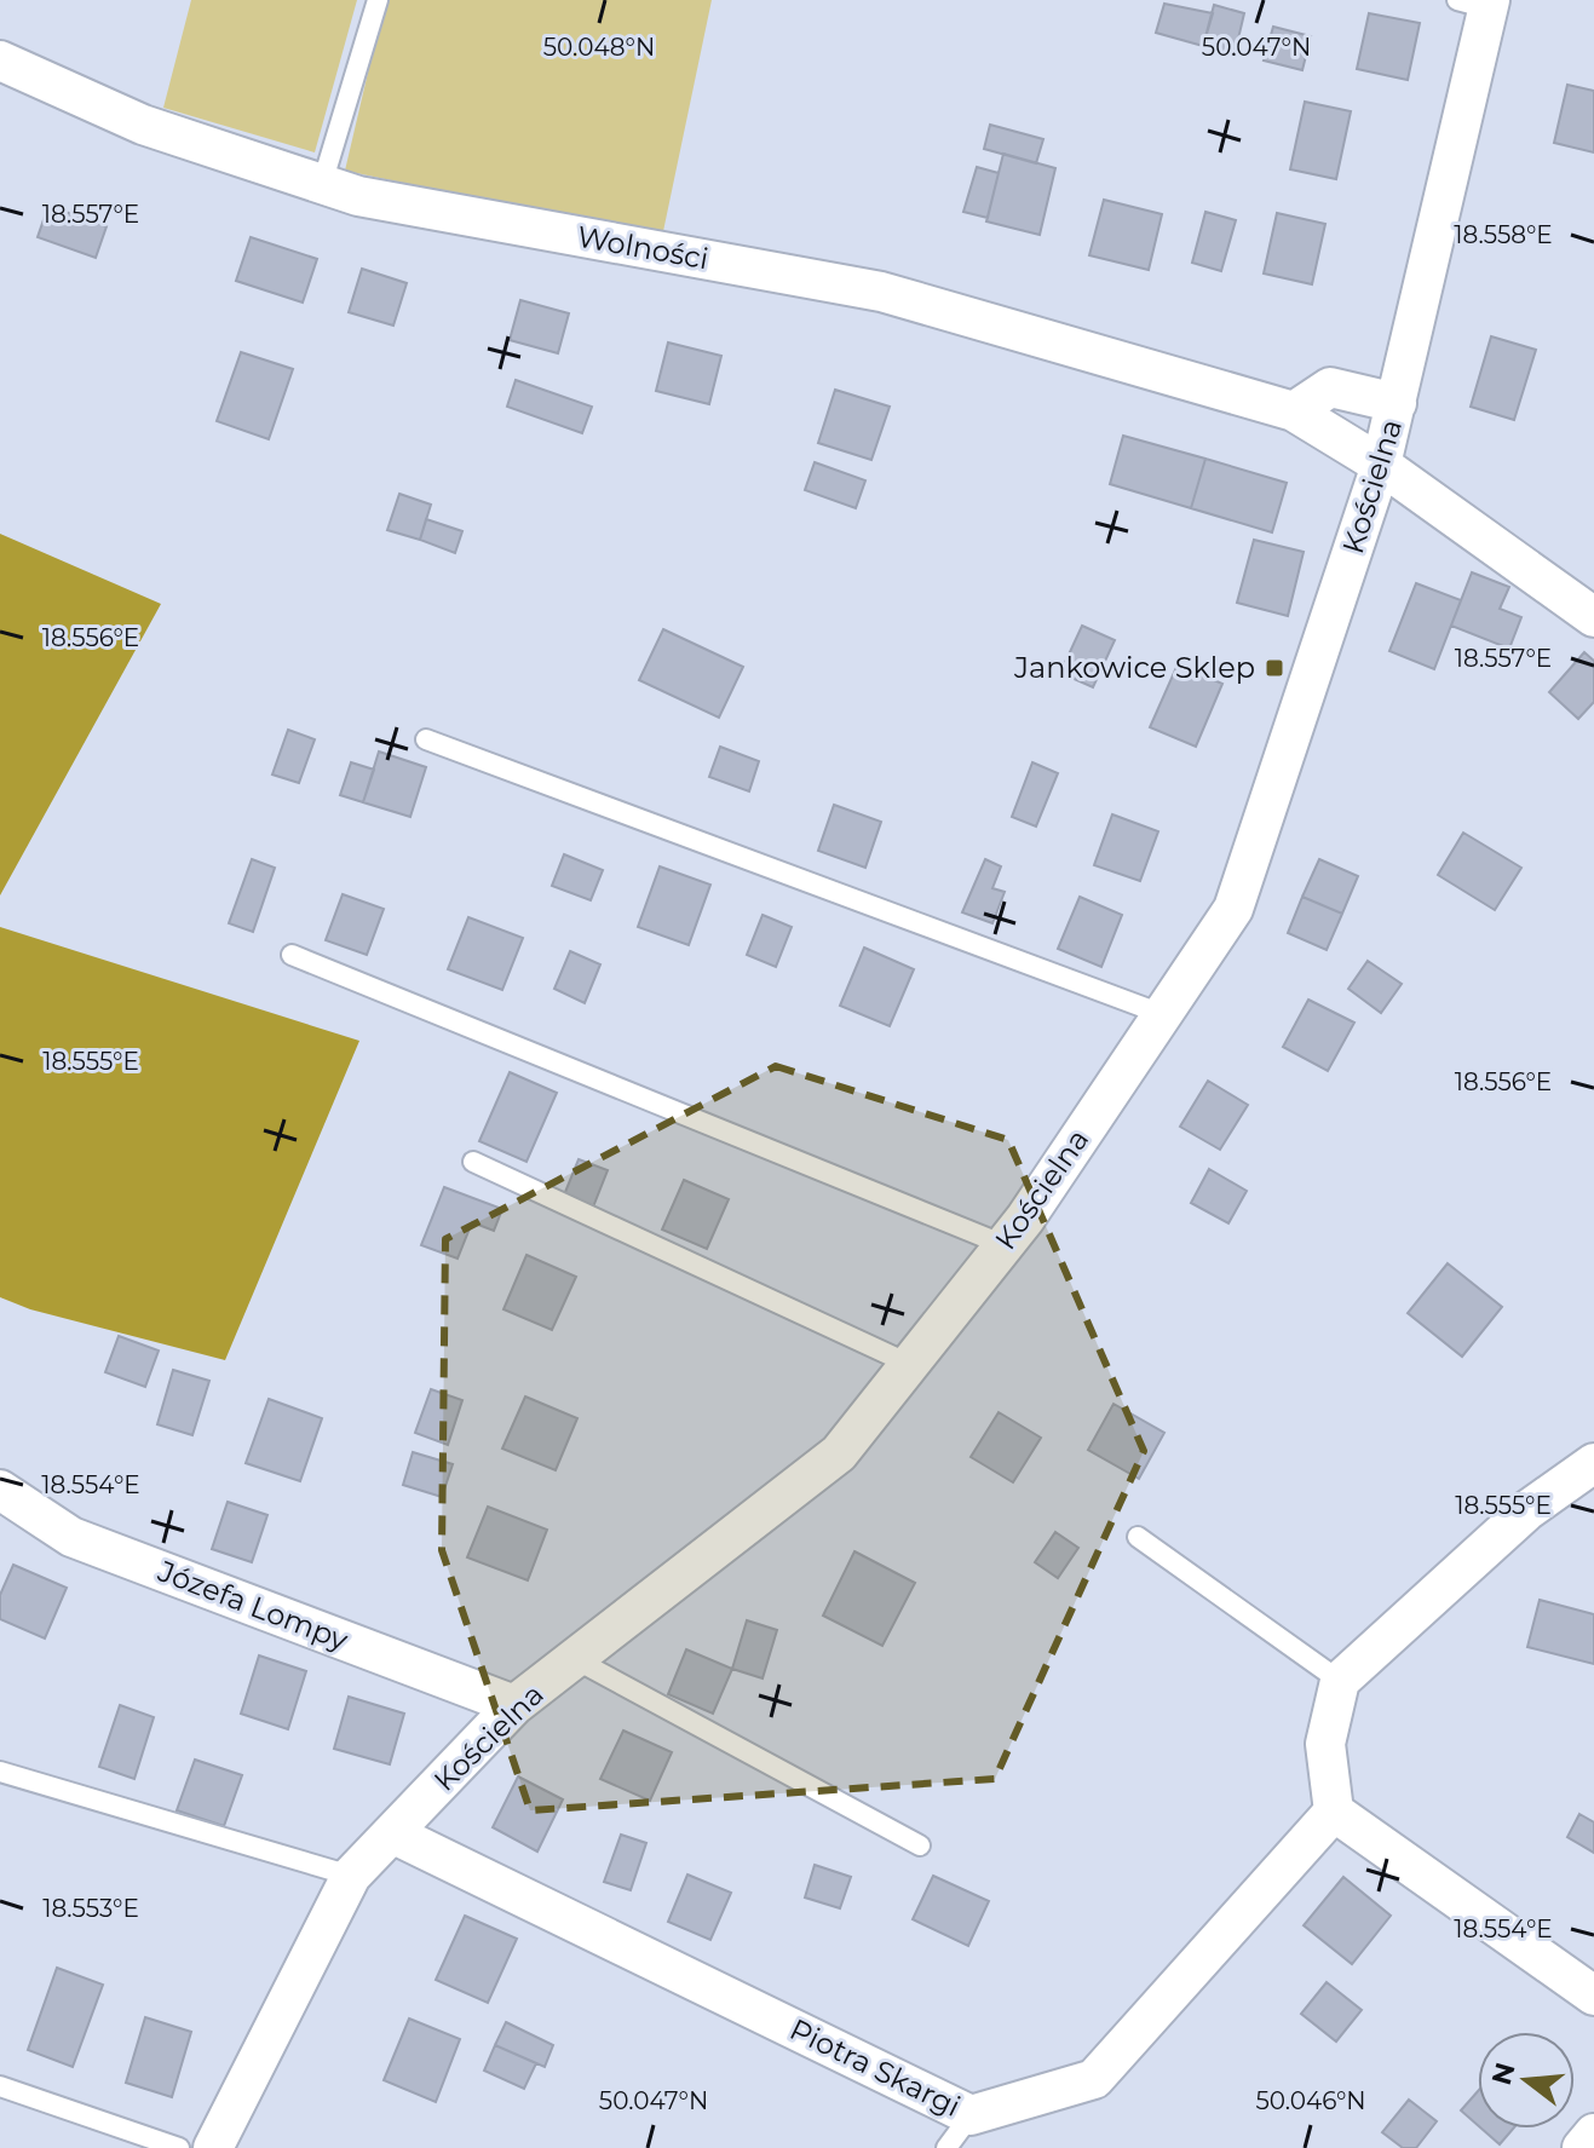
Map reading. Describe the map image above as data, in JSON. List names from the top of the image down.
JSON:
{
  "streets": {
    "street": [
      "Wolności",
      "Kościelna",
      "Józefa Lompy",
      "Piotra Skargi"
    ]
  },
  "crossings": [
    ["Wolności", "Kościelna"],
    ["Kościelna", "Józefa Lompy"],
    ["Kościelna", "Piotra Skargi"]
  ],
  "places": {
    "transit": ["Jankowice Sklep"]
  },
  "north": "left",
  "coordinates": [
    "50.048°N",
    "50.047°N",
    "18.557°E",
    "18.558°E",
    "18.556°E",
    "18.555°E",
    "18.554°E",
    "18.553°E",
    "50.046°N"
  ]
}
